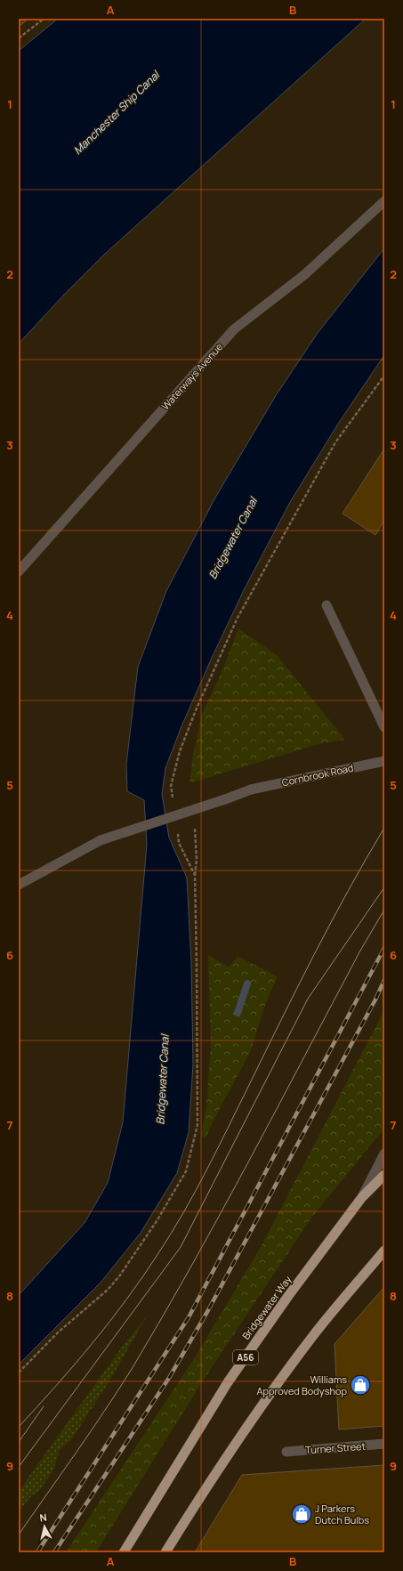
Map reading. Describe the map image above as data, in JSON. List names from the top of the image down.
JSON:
{
  "streets": {
    "highway": ["Bridgewater Way", "A56"],
    "street": ["Waterways Avenue", "Cornbrook Road", "Turner Street"]
  },
  "water": ["Manchester Ship Canal", "Bridgewater Canal"],
  "places": {
    "shop": ["Williams Approved Bodyshop", "J Parkers Dutch Bulbs"]
  },
  "north": "top",
  "grid": {
    "columns": ["A", "B"],
    "rows": [
      "1",
      "2",
      "3",
      "4",
      "5",
      "6",
      "7",
      "8",
      "9"
    ]
  }
}
